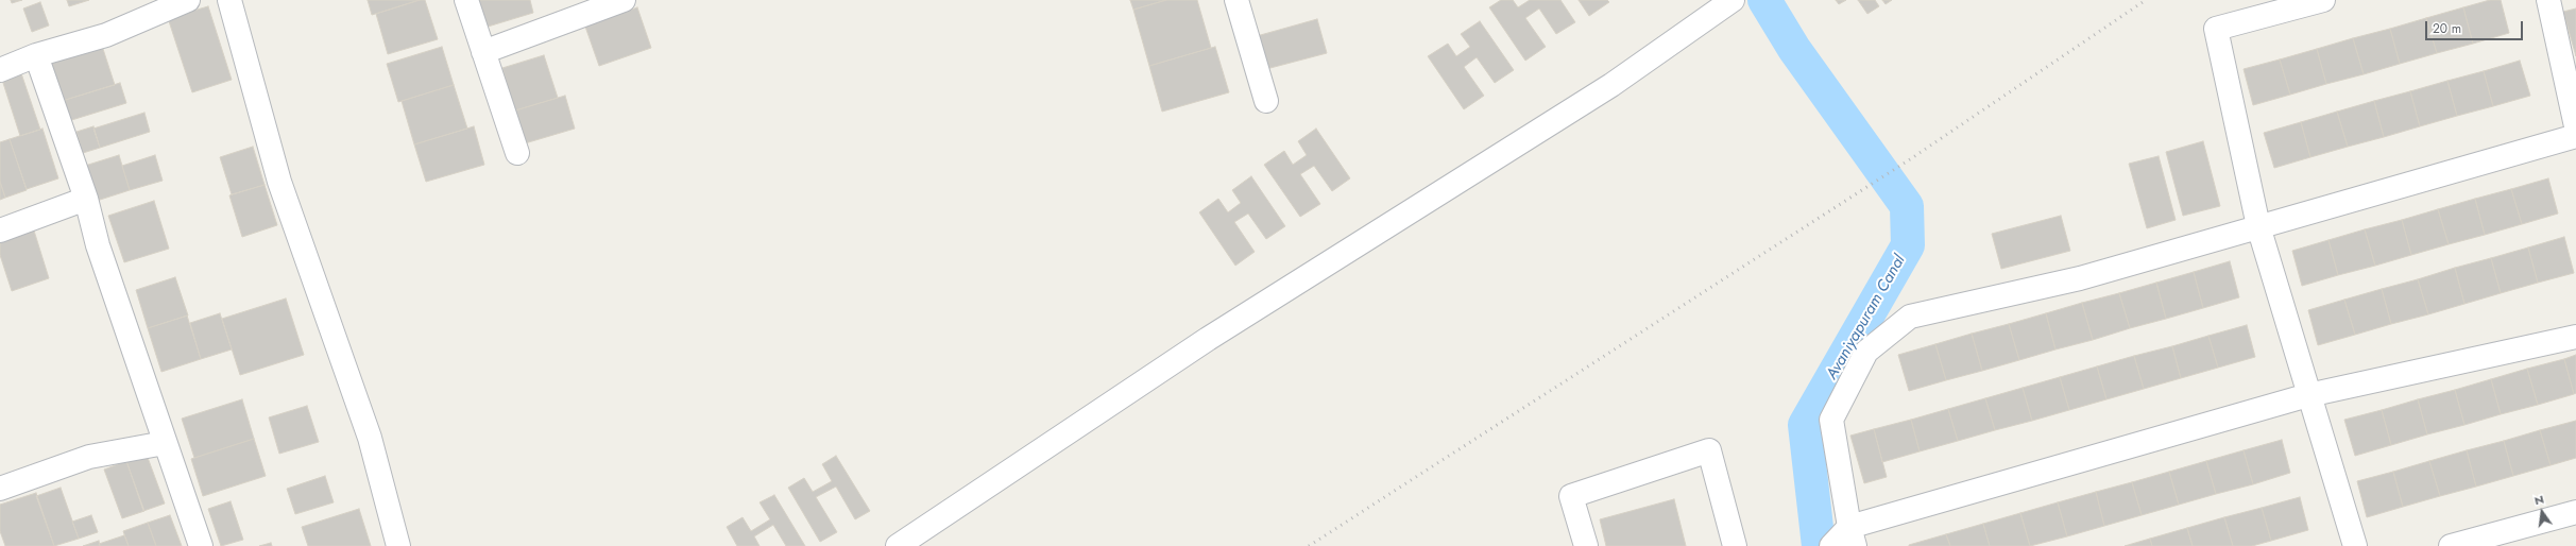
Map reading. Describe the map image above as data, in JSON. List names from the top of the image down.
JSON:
{
  "water": ["Avaniyapuram Canal"],
  "scale_bar": "20 m",
  "north": "top"
}
